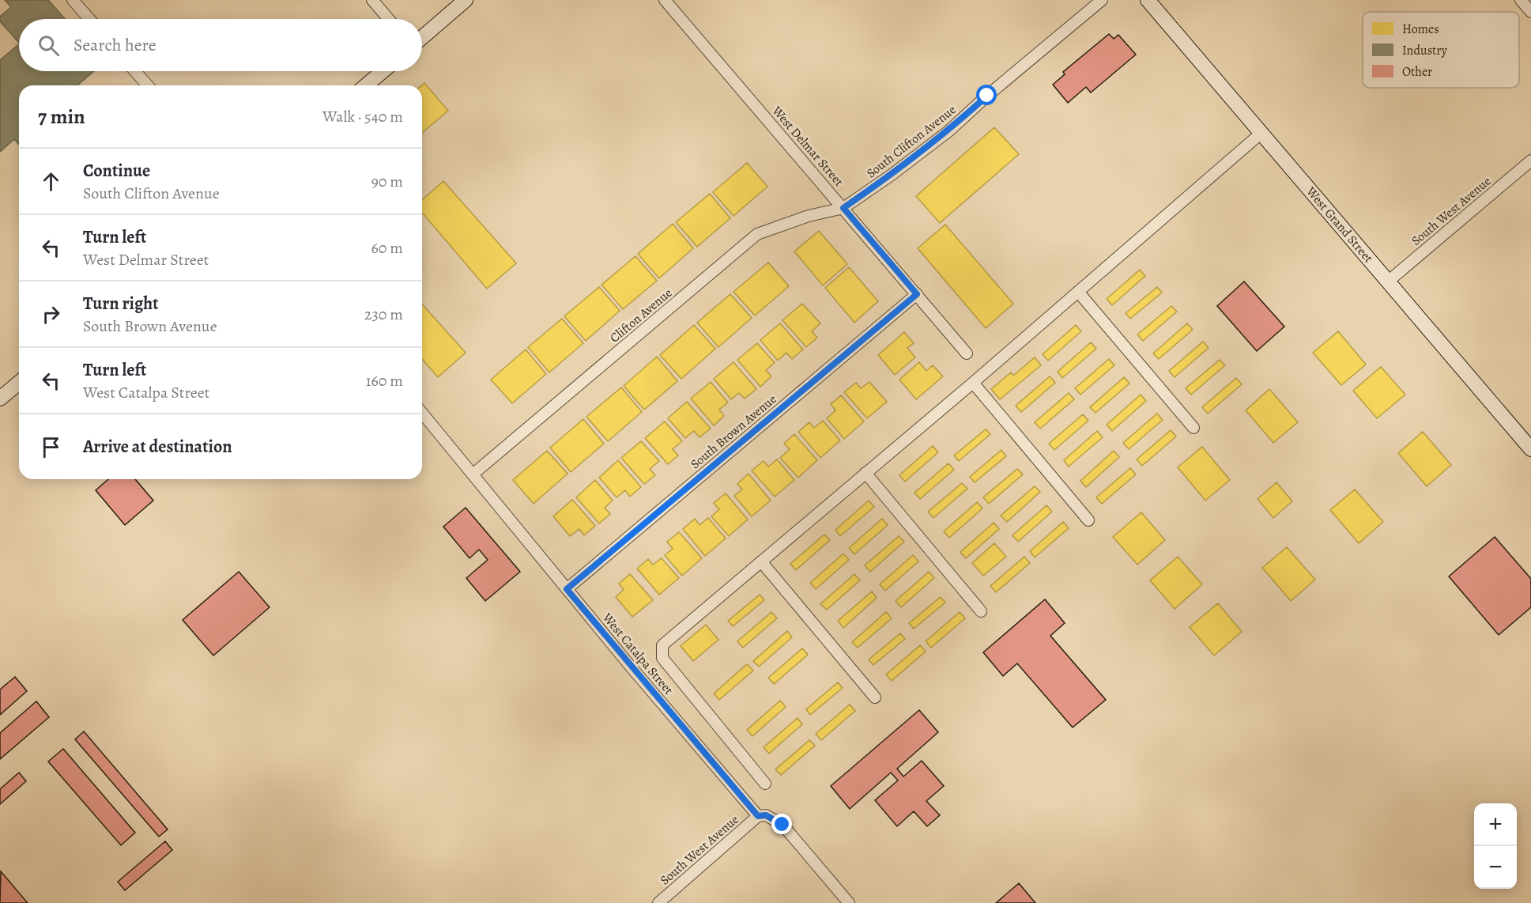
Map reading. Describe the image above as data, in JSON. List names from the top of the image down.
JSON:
{
  "streets": {
    "main road": ["West Grand Street"],
    "street": [
      "South Clifton Avenue",
      "West Delmar Street",
      "South West Avenue",
      "Clifton Avenue",
      "South Brown Avenue",
      "West Catalpa Street"
    ]
  },
  "crossings": [
    ["South Clifton Avenue", "West Delmar Street"],
    ["South Clifton Avenue", "Clifton Avenue"],
    ["West Delmar Street", "Clifton Avenue"],
    ["West Delmar Street", "South Brown Avenue"],
    ["South West Avenue", "West Grand Street"],
    ["South West Avenue", "West Catalpa Street"],
    ["Clifton Avenue", "West Catalpa Street"],
    ["South Brown Avenue", "West Catalpa Street"]
  ],
  "legend": ["Homes", "Industry", "Other"],
  "page": {
    "search": "Search here",
    "heading": ["7 min", "Walk · 540 m"],
    "list": [
      ["Continue", "South Clifton Avenue", "90 m"],
      ["Turn left", "West Delmar Street", "60 m"],
      ["Turn right", "South Brown Avenue", "230 m"],
      ["Turn left", "West Catalpa Street", "160 m"],
      "Arrive at destination"
    ],
    "map_buttons": ["+", "−"]
  }
}
